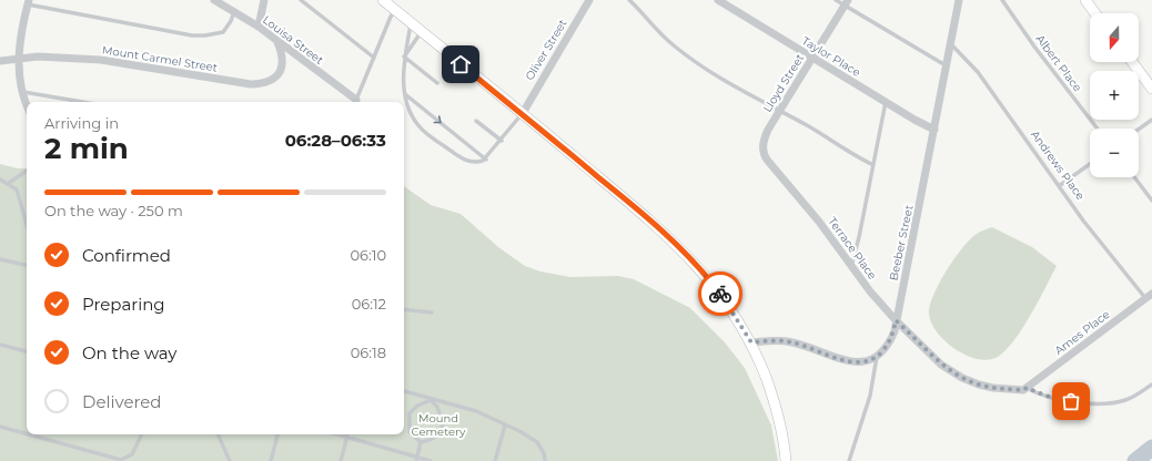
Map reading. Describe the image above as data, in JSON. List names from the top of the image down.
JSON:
{
  "streets": {
    "street": [
      "Louisa Street",
      "Oliver Street",
      "Taylor Place",
      "Mount Carmel Street",
      "Lloyd Street",
      "Beeber Street",
      "Terrace Place",
      "Ames Place"
    ],
    "lane": ["Albert Place", "Andrews Place"]
  },
  "crossings": [
    ["Louisa Street", "Mount Carmel Street"],
    ["Taylor Place", "Lloyd Street"],
    ["Taylor Place", "Beeber Street"],
    ["Lloyd Street", "Terrace Place"],
    ["Andrews Place", "Beeber Street"],
    ["Andrews Place", "Ames Place"],
    ["Beeber Street", "Terrace Place"],
    ["Terrace Place", "Ames Place"]
  ],
  "parks": ["Mound Cemetery"],
  "north": "bottom",
  "page": {
    "map_buttons": ["+", "−"],
    "heading": ["2 min", "Arriving in", "06:28–06:33"],
    "bar": "On the way · 250 m",
    "list": [
      ["Confirmed", "06:10"],
      ["Preparing", "06:12"],
      ["On the way", "06:18"],
      "Delivered"
    ]
  }
}
